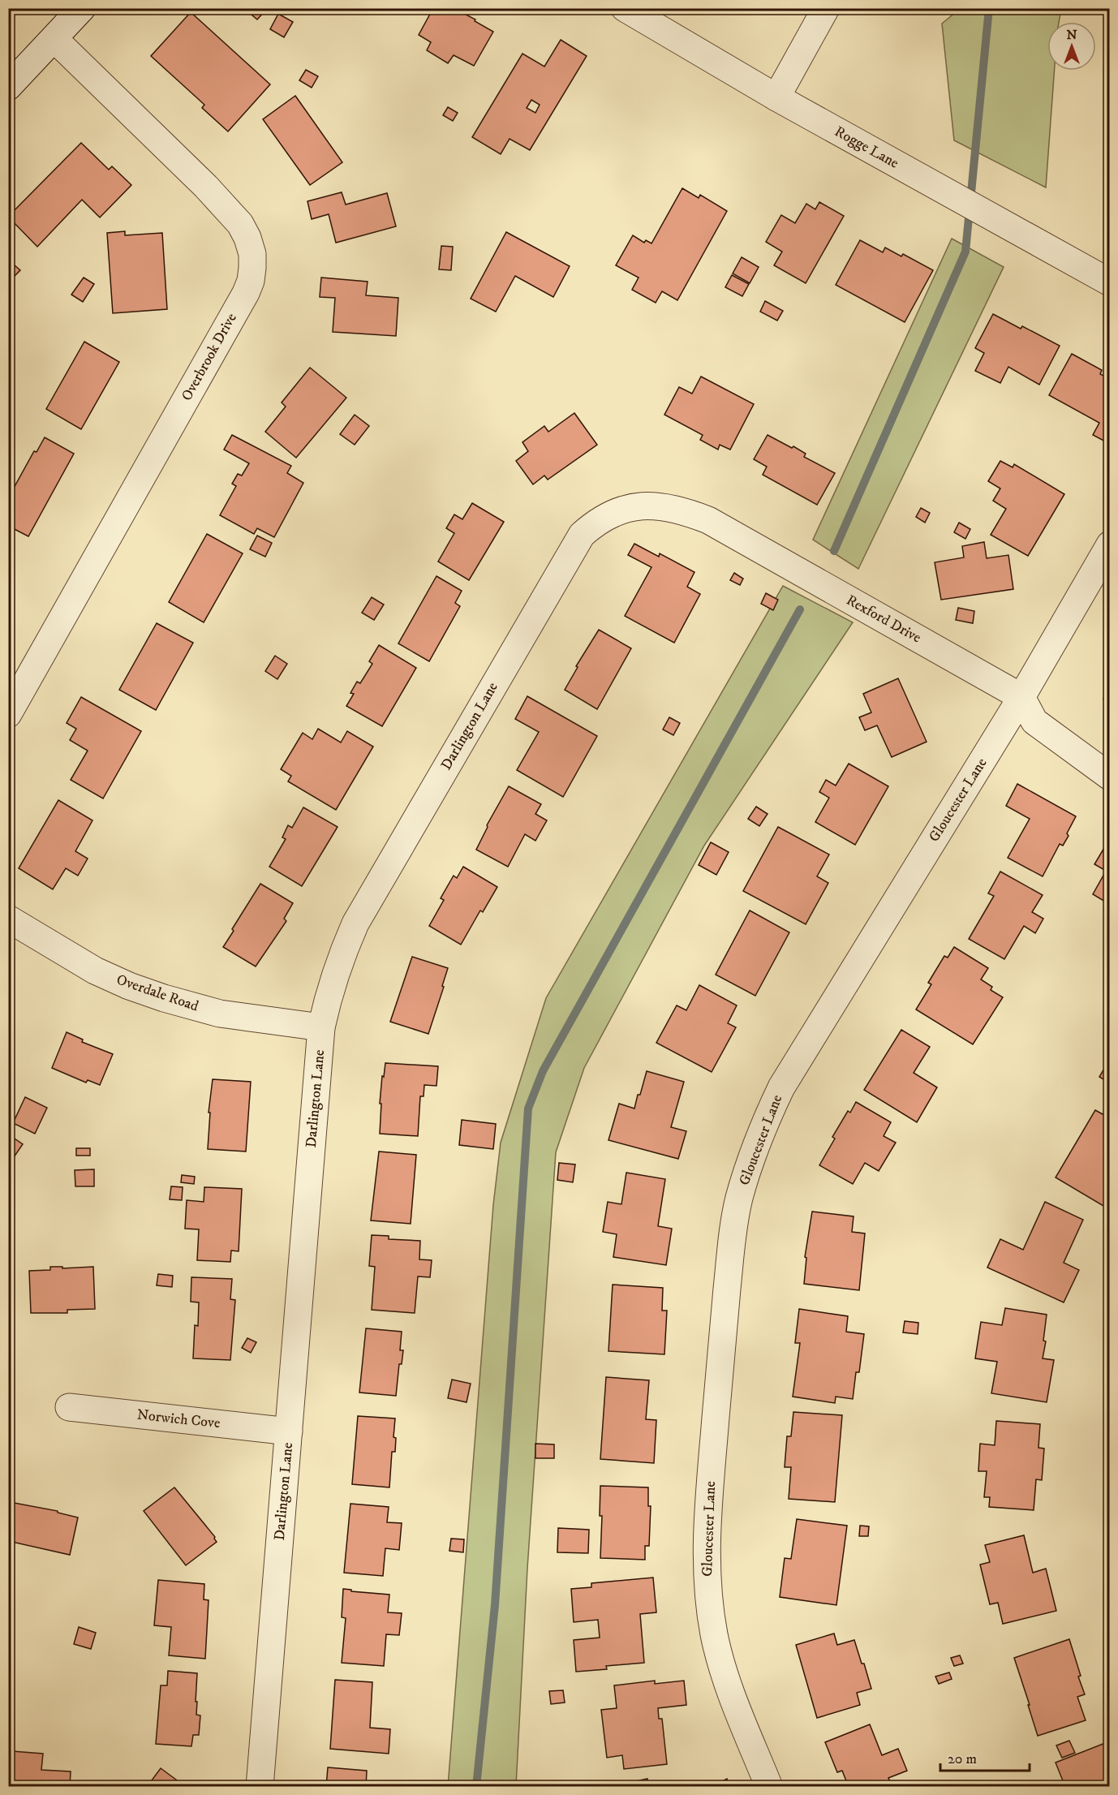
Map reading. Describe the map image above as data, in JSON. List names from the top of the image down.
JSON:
{
  "streets": {
    "street": [
      "Rogge Lane",
      "Overbrook Drive",
      "Rexford Drive",
      "Darlington Lane",
      "Gloucester Lane",
      "Overdale Road",
      "Norwich Cove"
    ]
  },
  "crossings": [
    ["Rexford Drive", "Darlington Lane"],
    ["Rexford Drive", "Gloucester Lane"],
    ["Darlington Lane", "Overdale Road"],
    ["Darlington Lane", "Norwich Cove"]
  ],
  "scale_bar": "20 m",
  "north": "top"
}
